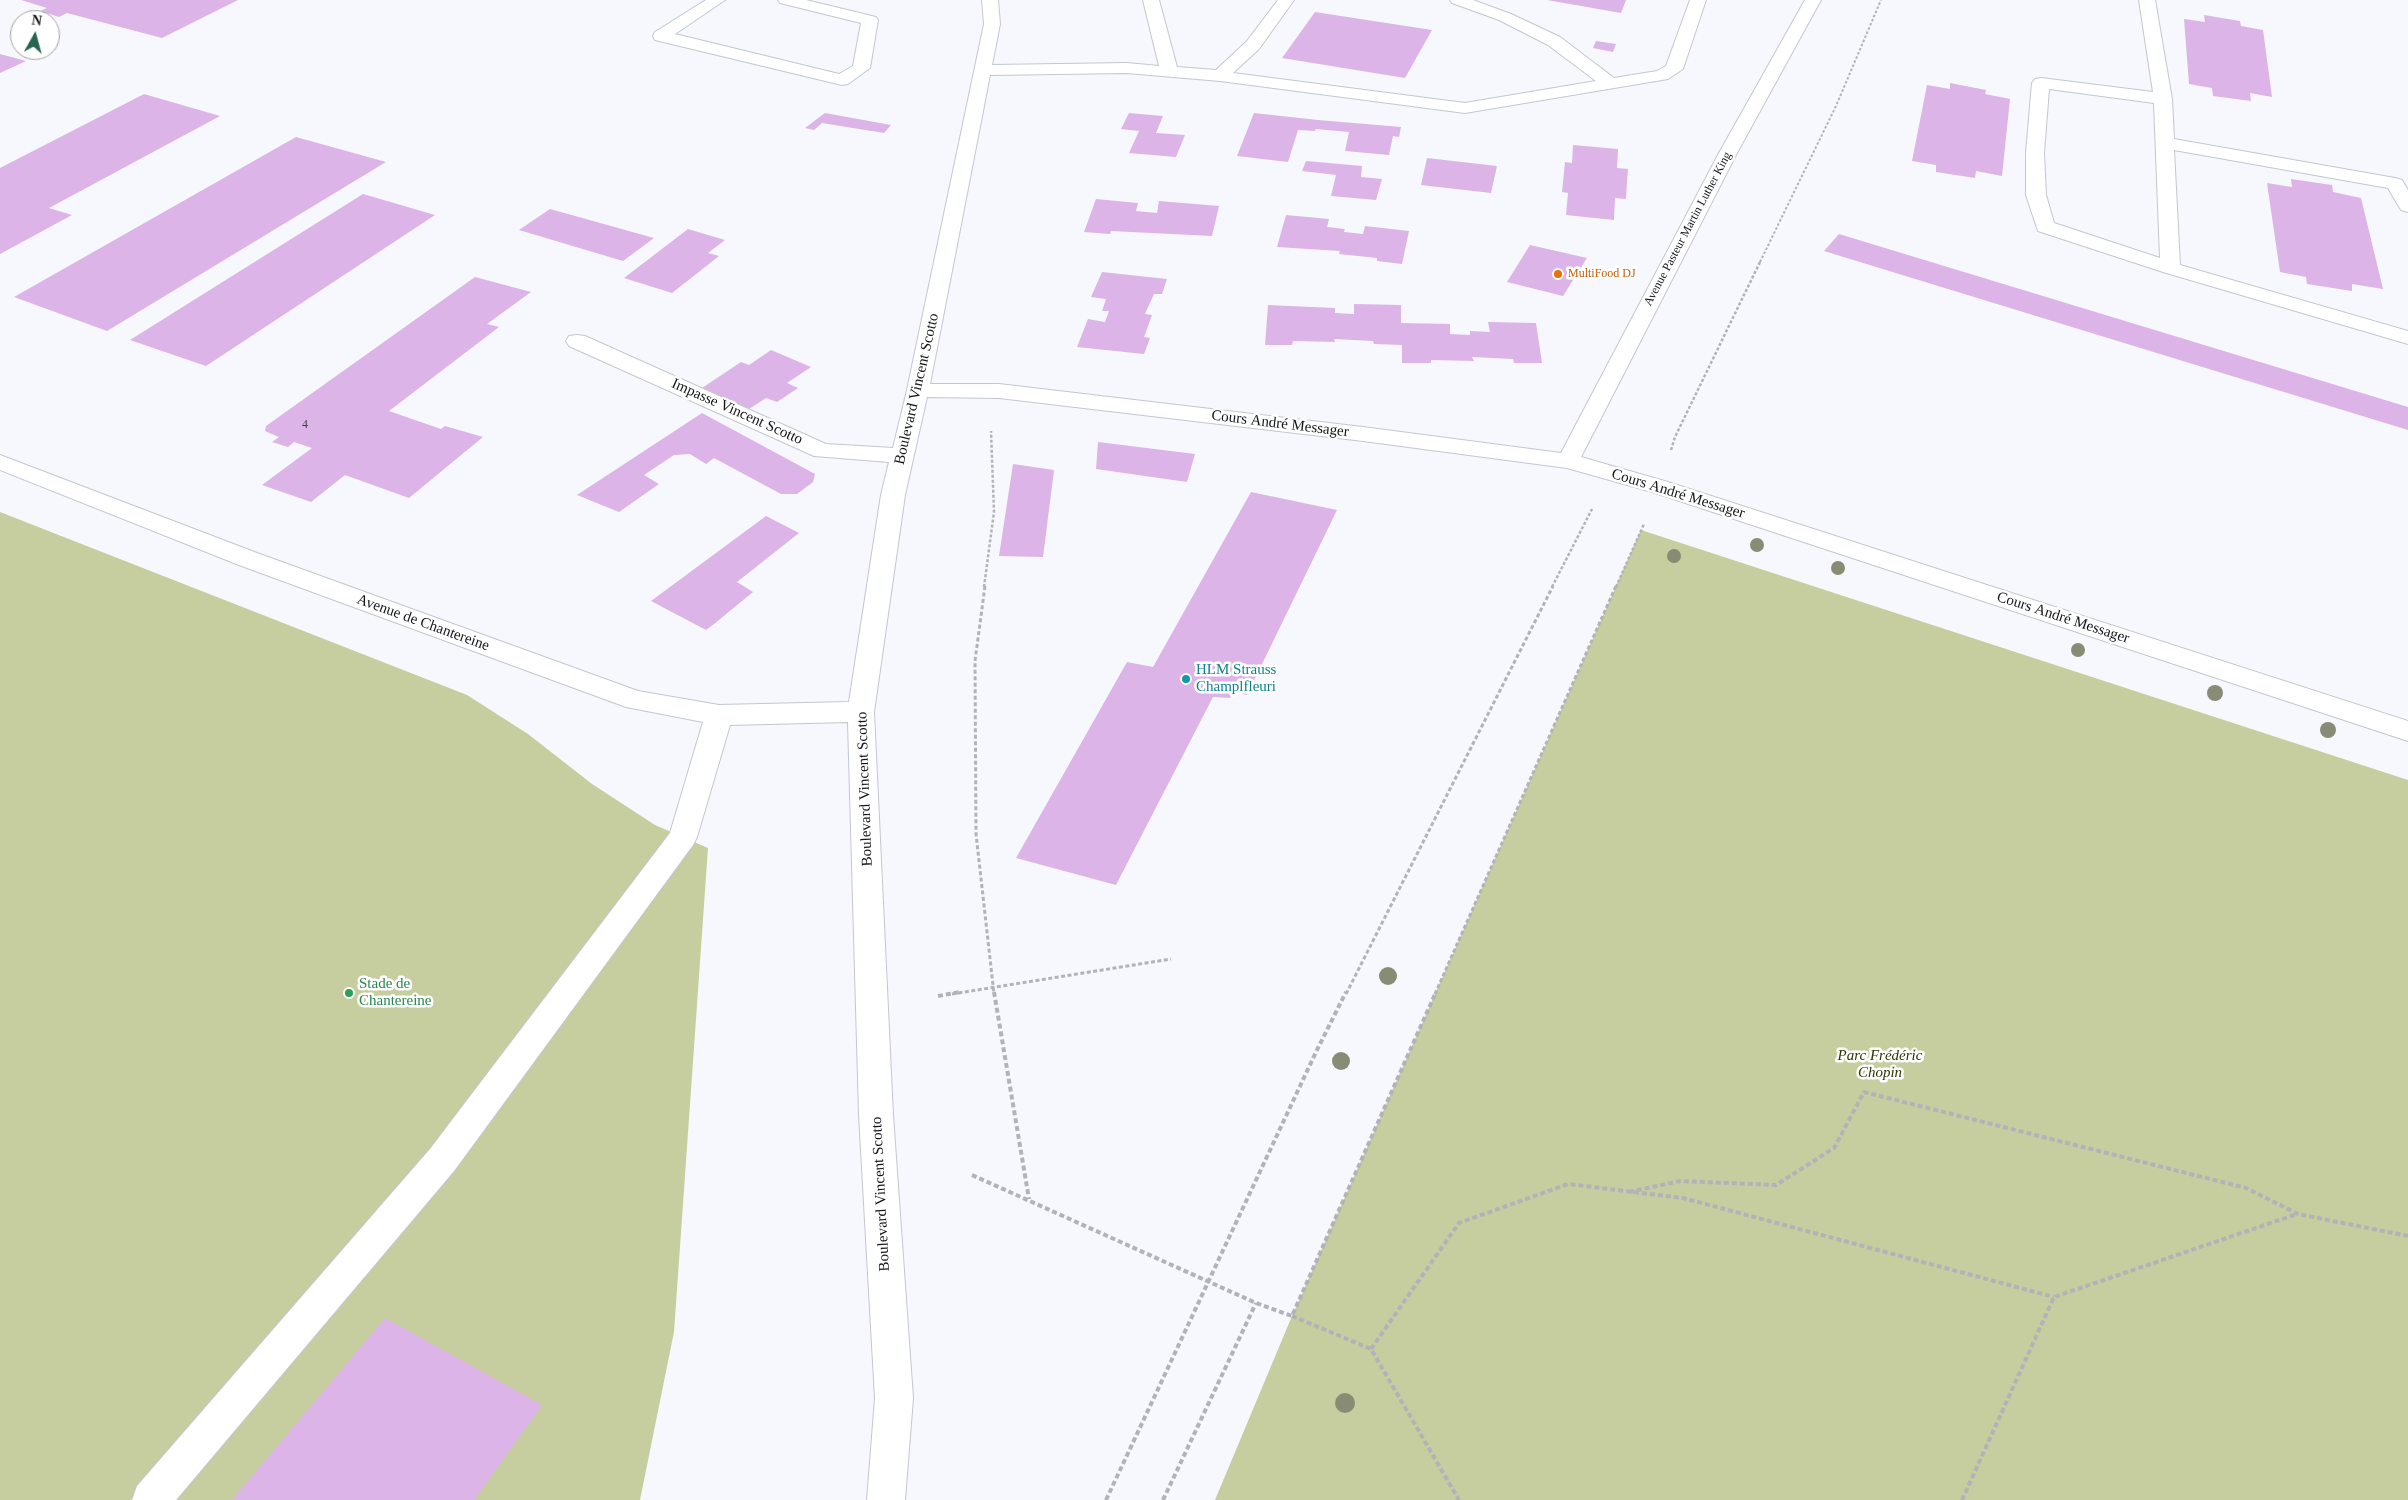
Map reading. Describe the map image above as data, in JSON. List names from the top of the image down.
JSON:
{
  "streets": {
    "street": [
      "Avenue Pasteur Martin Luther King",
      "Boulevard Vincent Scotto",
      "Impasse Vincent Scotto",
      "Cours André Messager",
      "Avenue de Chantereine"
    ]
  },
  "crossings": [
    ["Avenue Pasteur Martin Luther King", "Cours André Messager"],
    ["Boulevard Vincent Scotto", "Impasse Vincent Scotto"],
    ["Boulevard Vincent Scotto", "Cours André Messager"],
    ["Boulevard Vincent Scotto", "Avenue de Chantereine"]
  ],
  "parks": ["Parc Frédéric Chopin"],
  "places": ["MultiFood DJ", "HLM Strauss Champlfleuri", "Stade de Chantereine"],
  "house_numbers": ["4"],
  "north": "top"
}
